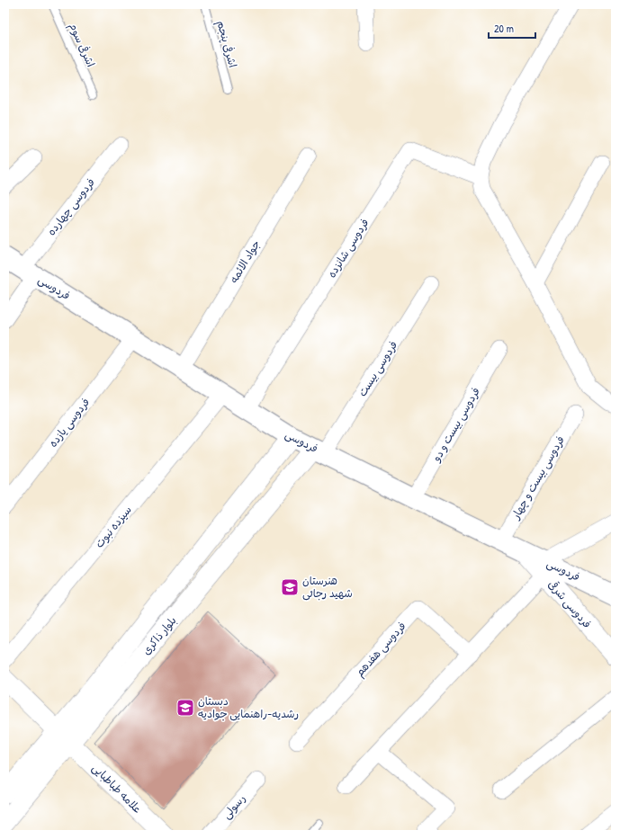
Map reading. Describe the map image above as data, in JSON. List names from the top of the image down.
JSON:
{
  "streets": {
    "main road": ["فردوسی"],
    "street": [
      "فردوسی چهارده",
      "فردوسی شانزده",
      "جواد الائمه",
      "فردوسی بیست",
      "فردوسی یازده",
      "فردوسی بیست و دو",
      "فردوسی بیست و چهار",
      "سیزده نبوت",
      "فردوسی شرقی",
      "بلوار ذاکری",
      "فردوسی هفدهم",
      "علامه طباطبایی",
      "رسولی"
    ],
    "lane": ["اشرفی پنجم", "اشرفی سوم"]
  },
  "crossings": [
    ["فردوسی چهارده", "فردوسی"],
    ["فردوسی شانزده", "فردوسی"],
    ["جواد الائمه", "فردوسی"],
    ["فردوسی", "فردوسی بیست"],
    ["فردوسی", "فردوسی یازده"],
    ["فردوسی", "فردوسی بیست و دو"],
    ["فردوسی", "فردوسی بیست و چهار"],
    ["فردوسی", "سیزده نبوت"],
    ["فردوسی", "فردوسی شرقی"],
    ["فردوسی", "بلوار ذاکری"],
    ["فردوسی بیست", "بلوار ذاکری"],
    ["بلوار ذاکری", "علامه طباطبایی"]
  ],
  "places": {
    "school or university": ["هنرستان شهید رجائی", "دبستان رشدیه-راهنمایی جوادیه"]
  },
  "scale_bar": "20 m"
}
